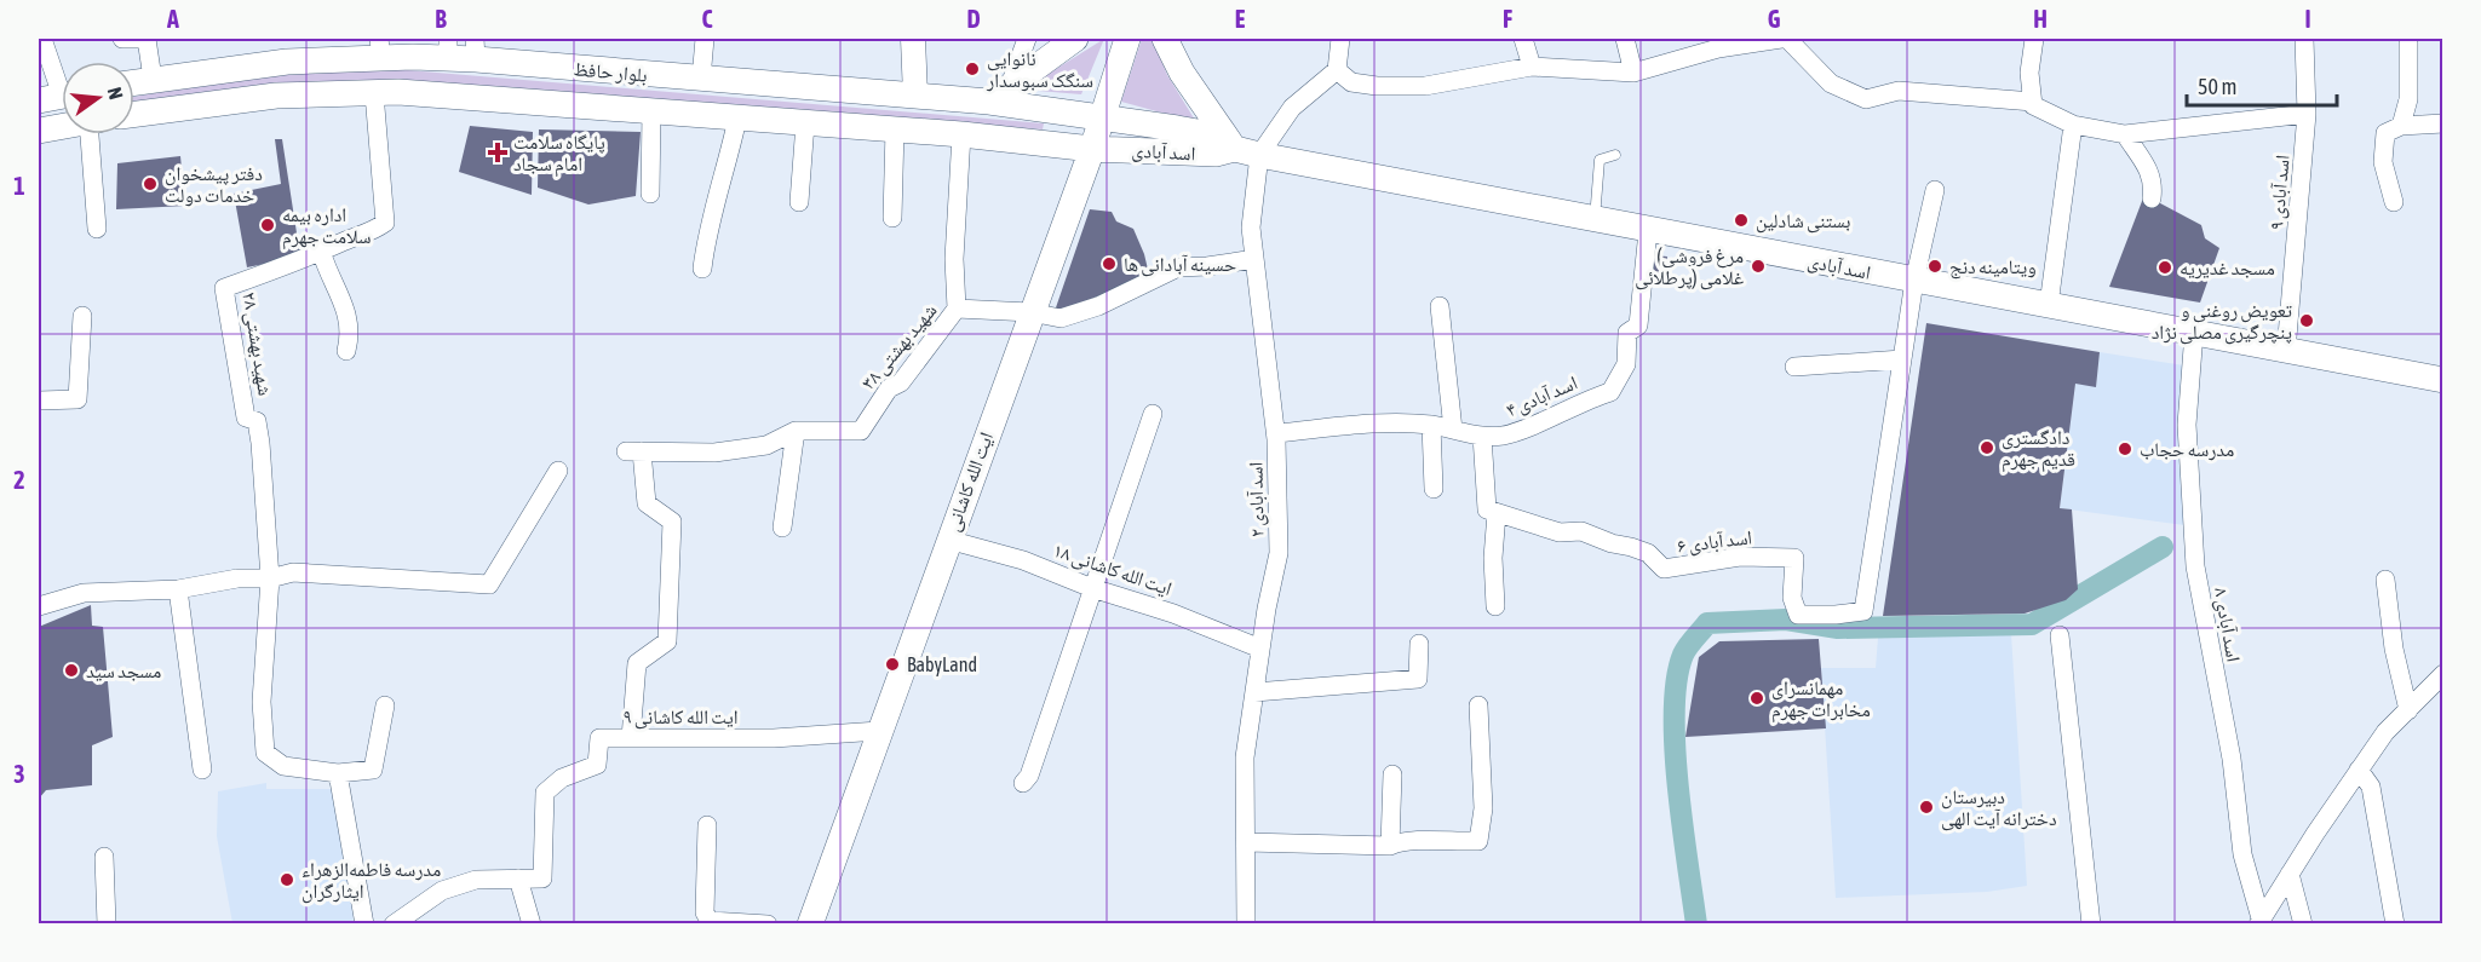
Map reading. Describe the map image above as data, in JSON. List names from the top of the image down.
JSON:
{
  "streets": {
    "main road": ["بلوار حافظ", "اسد آبادی", "ایت الله کاشانی"],
    "street": [
      "اسد آبادی ۹",
      "شهید بهشتی ۲۸",
      "شهید بهشتی ۳۸",
      "اسد آبادی ۴",
      "اسد آبادی ۲",
      "اسد آبادی ۶",
      "ایت الله کاشانی ۱۸",
      "اسد آبادی ۸",
      "ایت الله کاشانی ۹"
    ]
  },
  "crossings": [
    ["بلوار حافظ", "اسد آبادی"],
    ["بلوار حافظ", "شهید بهشتی ۲۸"],
    ["بلوار حافظ", "شهید بهشتی ۳۸"],
    ["بلوار حافظ", "ایت الله کاشانی"],
    ["اسد آبادی", "اسد آبادی ۹"],
    ["اسد آبادی", "اسد آبادی ۴"],
    ["اسد آبادی", "ایت الله کاشانی"],
    ["اسد آبادی", "اسد آبادی ۲"],
    ["اسد آبادی", "اسد آبادی ۶"],
    ["اسد آبادی", "اسد آبادی ۸"],
    ["شهید بهشتی ۳۸", "ایت الله کاشانی ۹"],
    ["اسد آبادی ۴", "اسد آبادی ۲"],
    ["ایت الله کاشانی", "ایت الله کاشانی ۱۸"],
    ["ایت الله کاشانی", "ایت الله کاشانی ۹"],
    ["اسد آبادی ۲", "ایت الله کاشانی ۱۸"]
  ],
  "places": {
    "other": [
      "نانوایی سنگک سبوسدار",
      "دفتر پیشخوان خدمات دولت",
      "بستنی شادلین",
      "اداره بیمه سلامت جهرم",
      "حسینه آبادانی ها",
      "(مرغ فروشی غلامی (پرطلائی",
      "ویتامینه دنج",
      "مسجد غدیریه",
      "تعویض روغنی و پنچرگیری مصلی نژاد",
      "دادگستری قدیم جهرم",
      "مدرسه حجاب",
      "BabyLand",
      "مسجد سید",
      "مهمانسرای مخابرات جهرم",
      "دبیرستان دخترانه آیت الهی",
      "مدرسه ‌فاطمه‌الزهراء ایثارگران"
    ],
    "health": ["پایگاه سلامت امام سجاد"]
  },
  "scale_bar": "50 m",
  "north": "right",
  "grid": {
    "columns": [
      "A",
      "B",
      "C",
      "D",
      "E",
      "F",
      "G",
      "H",
      "I"
    ],
    "rows": ["1", "2", "3"]
  }
}
